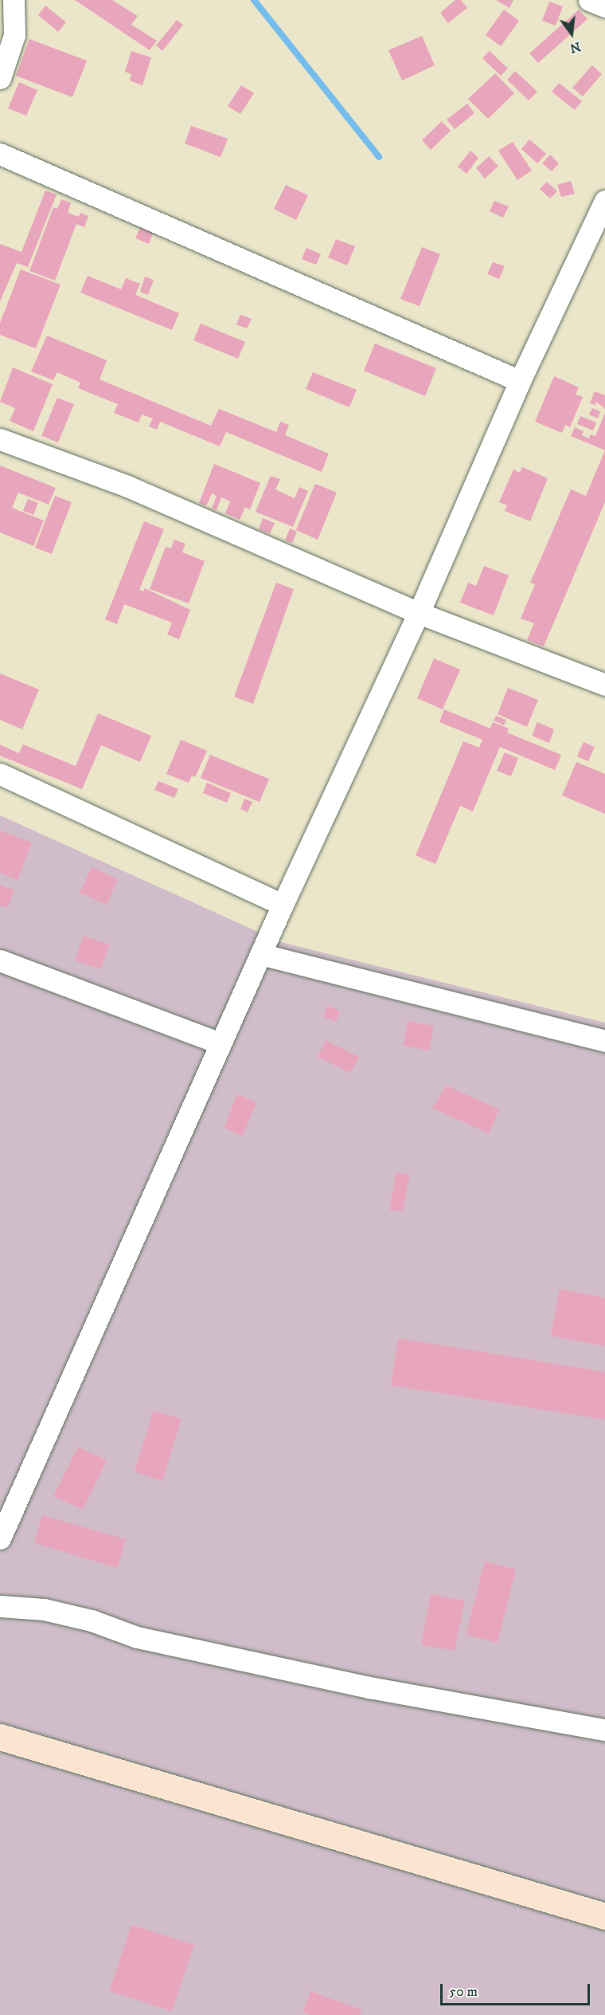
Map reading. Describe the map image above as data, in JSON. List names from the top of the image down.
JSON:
{
  "scale_bar": "50 m",
  "north": "bottom"
}
